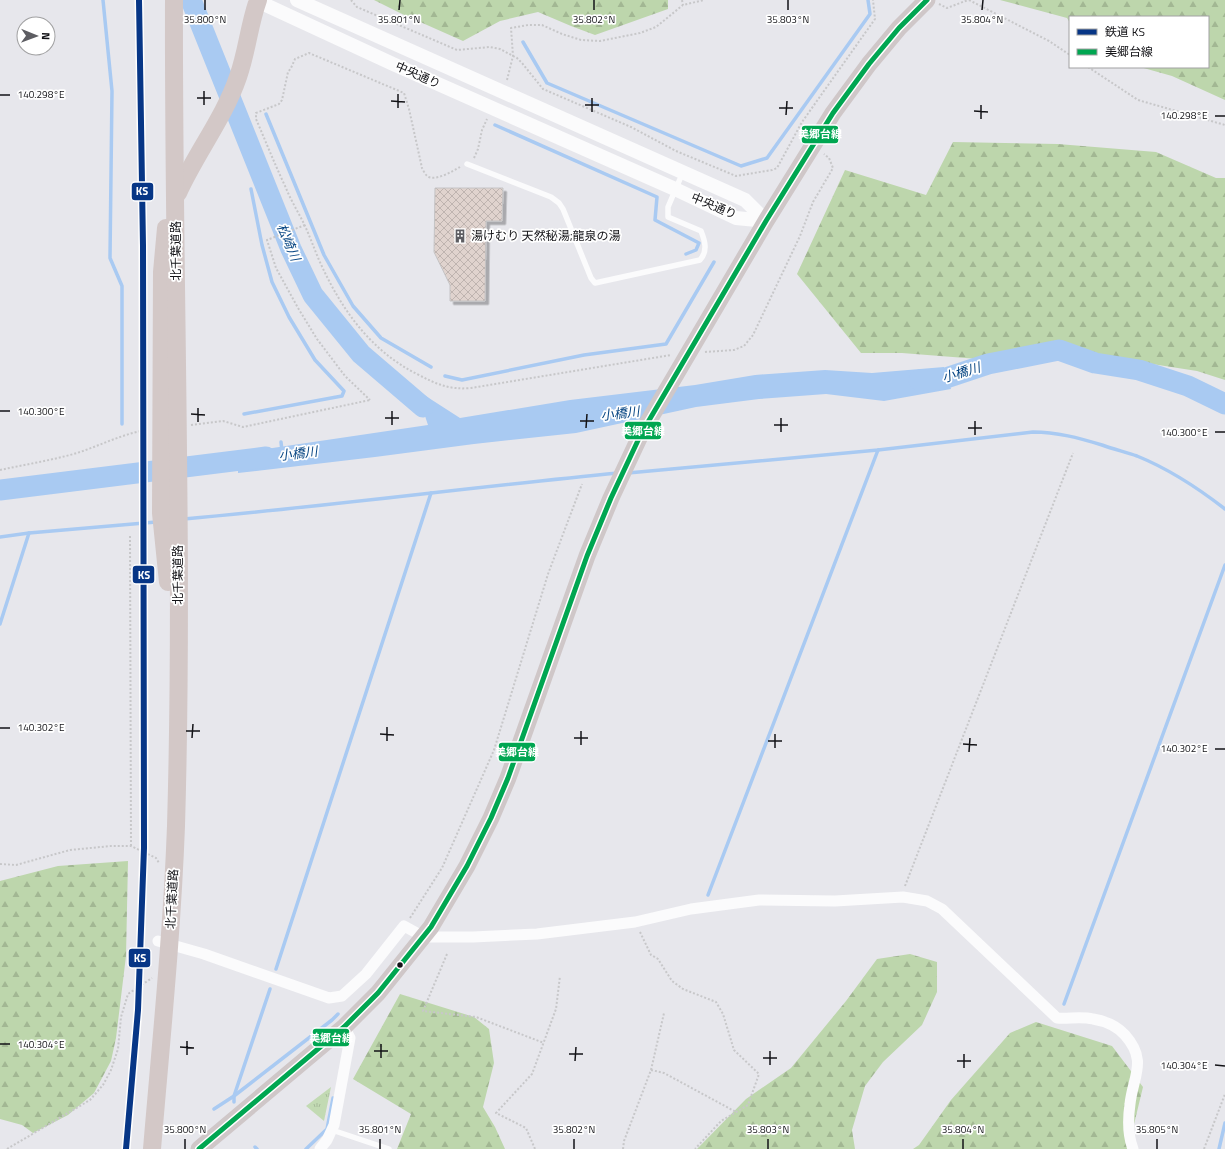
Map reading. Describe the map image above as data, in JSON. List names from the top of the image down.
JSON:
{
  "streets": {
    "highway": ["北千葉道路"],
    "street": ["中央通り"]
  },
  "water": ["松崎川", "小橋川"],
  "places": {
    "building": ["湯けむり 天然秘湯;龍泉の湯"]
  },
  "lines": ["rail line KS", "transit line 美郷台線"],
  "legend": ["鉄道 KS", "美郷台線"],
  "north": "right",
  "coordinates": [
    "35.800°N",
    "35.801°N",
    "35.802°N",
    "35.803°N",
    "35.804°N",
    "140.298°E",
    "140.300°E",
    "140.302°E",
    "140.304°E",
    "35.805°N"
  ]
}
